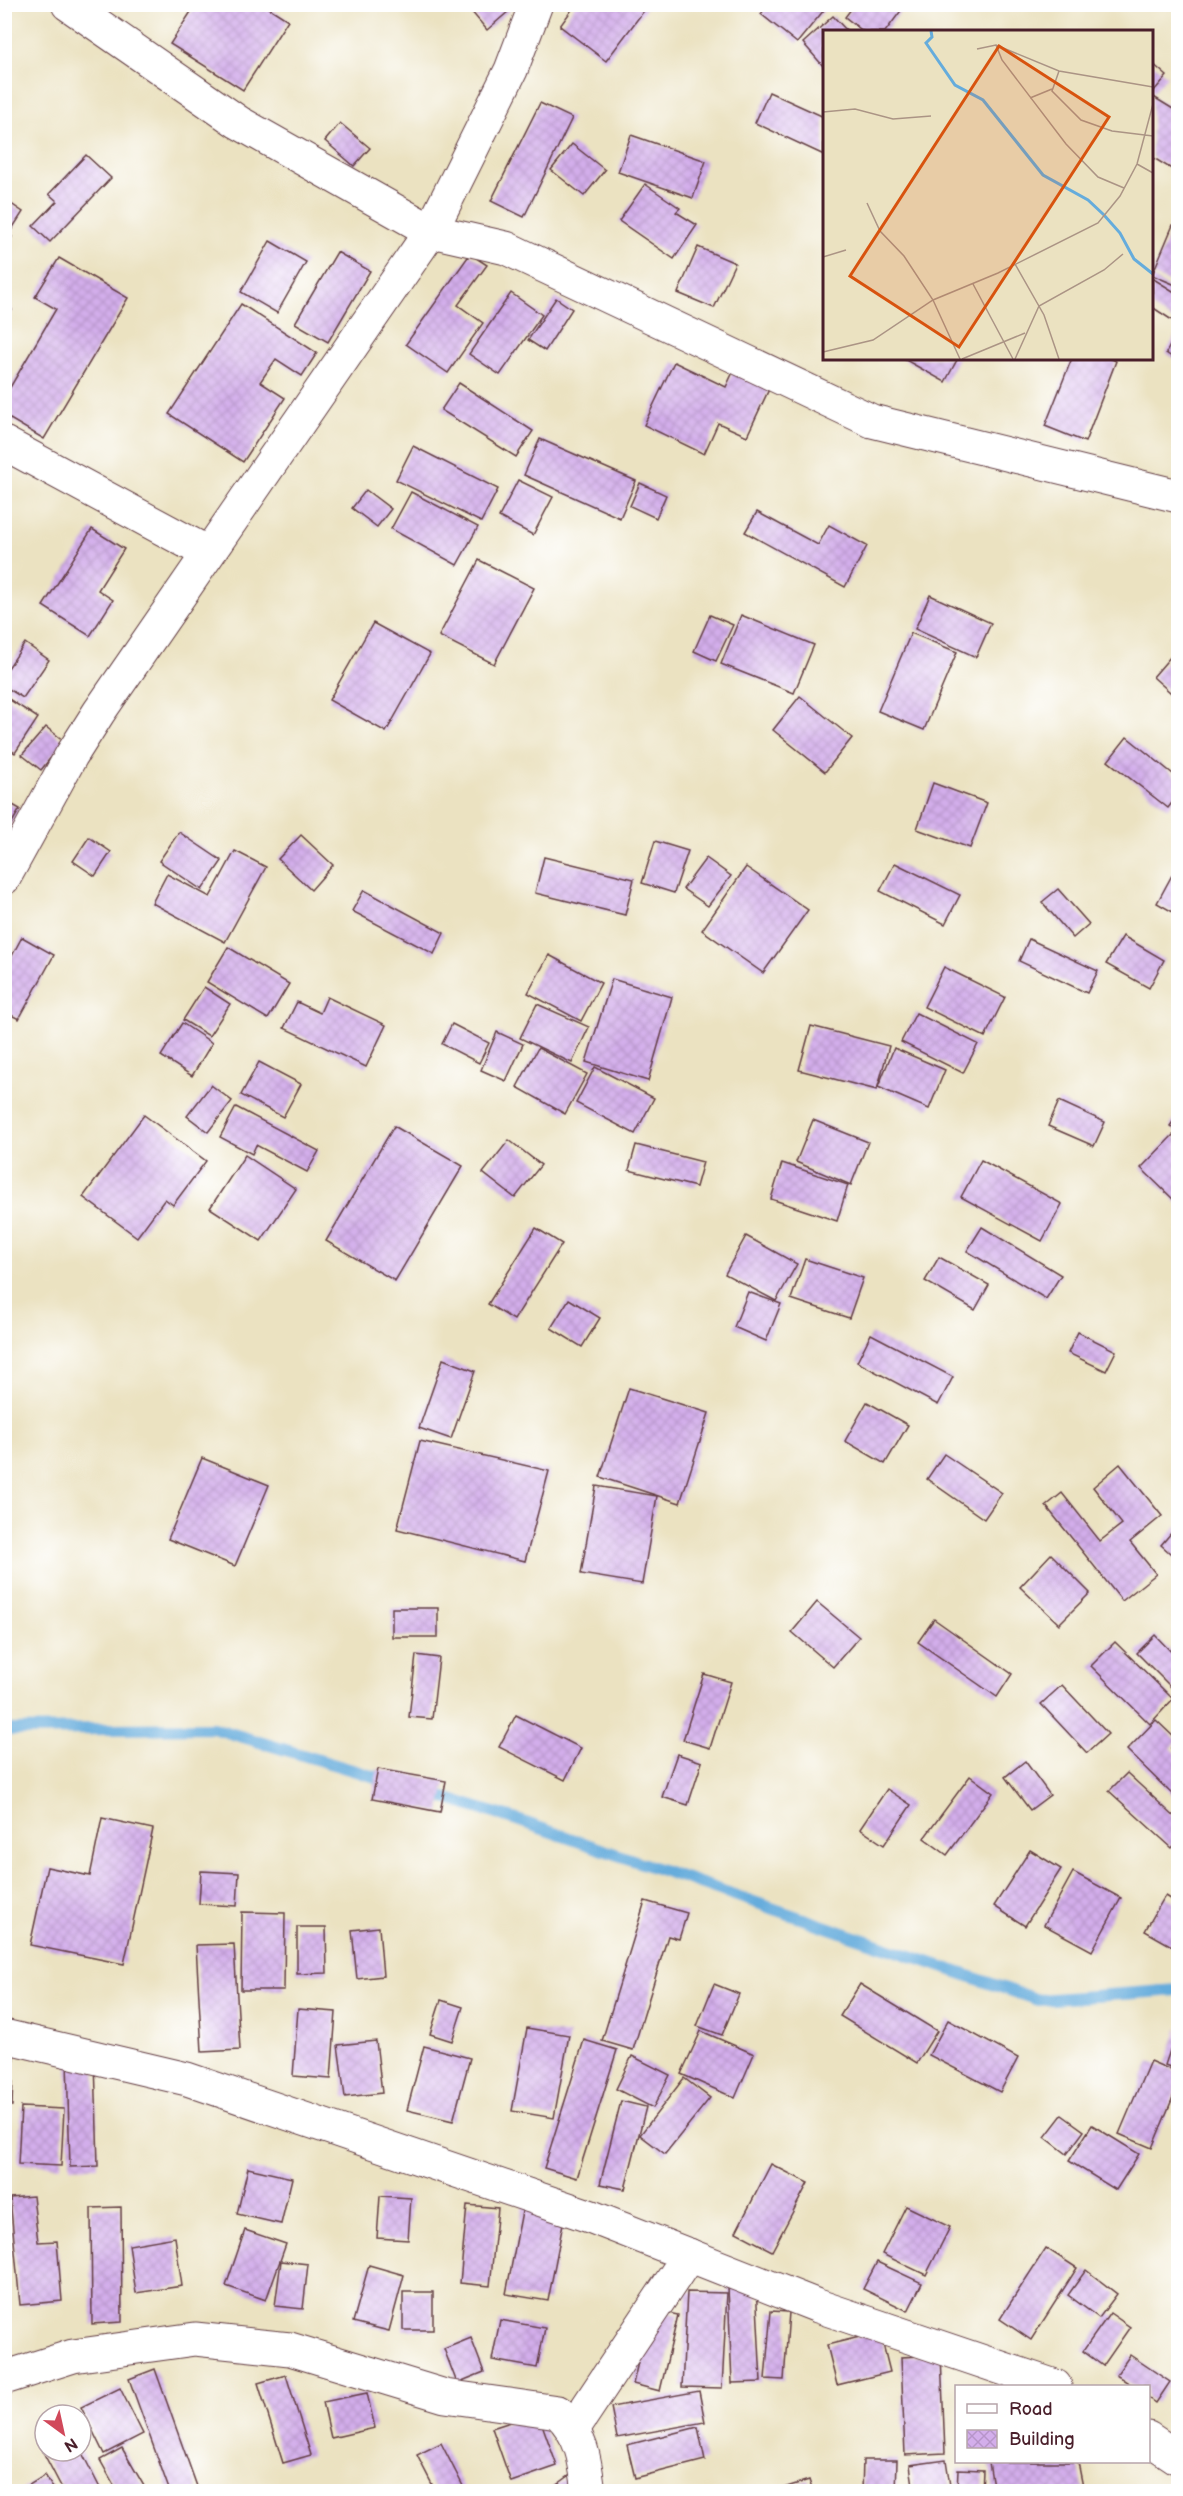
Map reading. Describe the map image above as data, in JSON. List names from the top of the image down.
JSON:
{
  "legend": ["Road", "Building"],
  "north": "bottom right"
}
